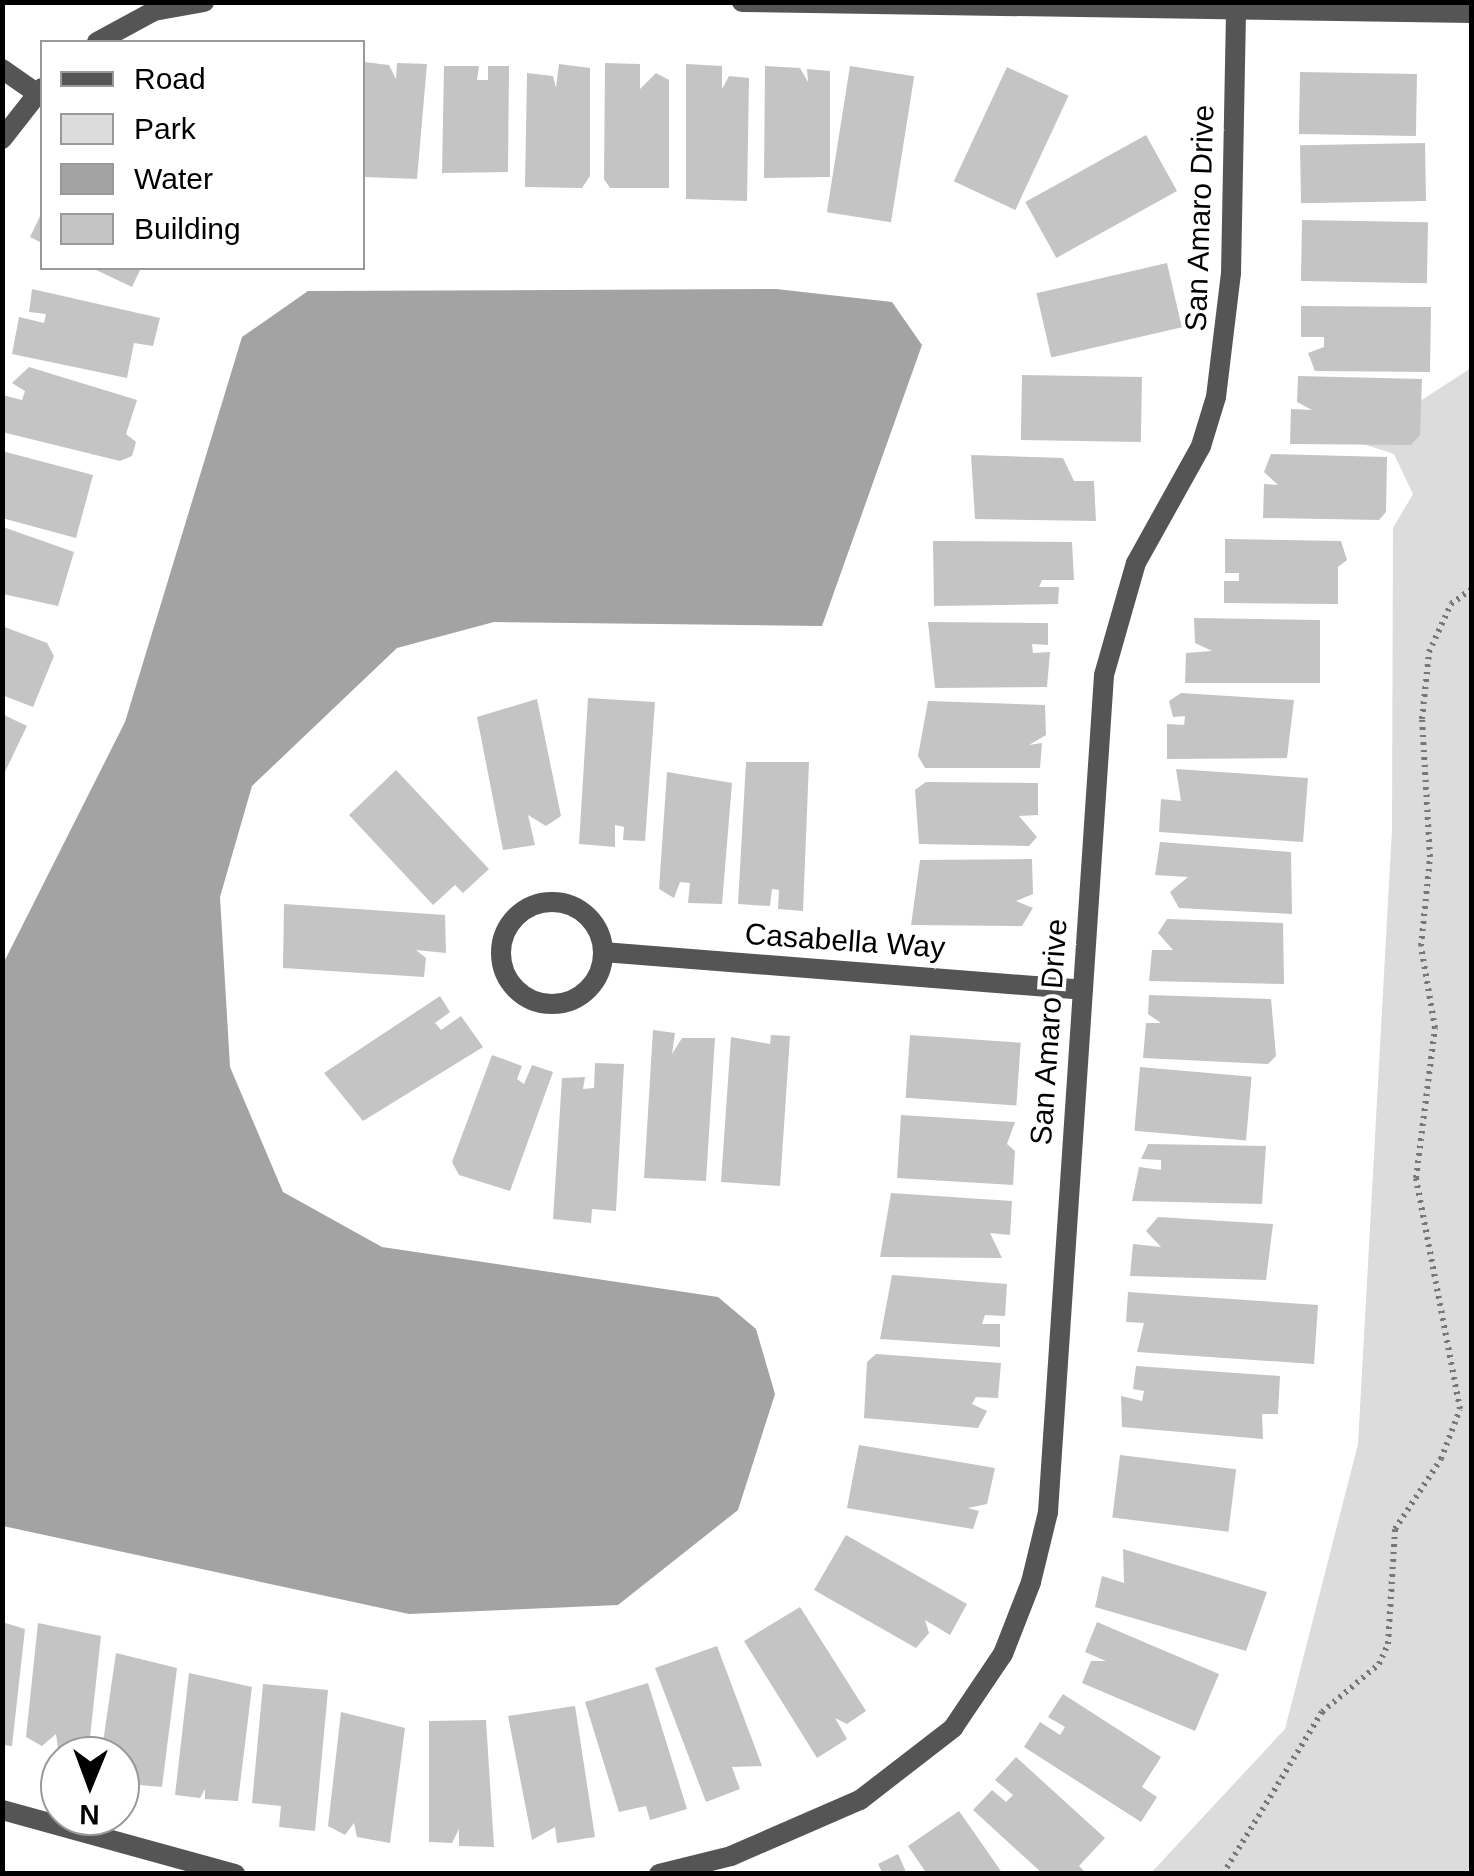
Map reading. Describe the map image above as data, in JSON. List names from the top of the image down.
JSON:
{
  "streets": {
    "street": ["San Amaro Drive", "Casabella Way"]
  },
  "crossings": [
    ["San Amaro Drive", "Casabella Way"]
  ],
  "legend": [
    "Road",
    "Park",
    "Water",
    "Building"
  ],
  "north": "bottom"
}
